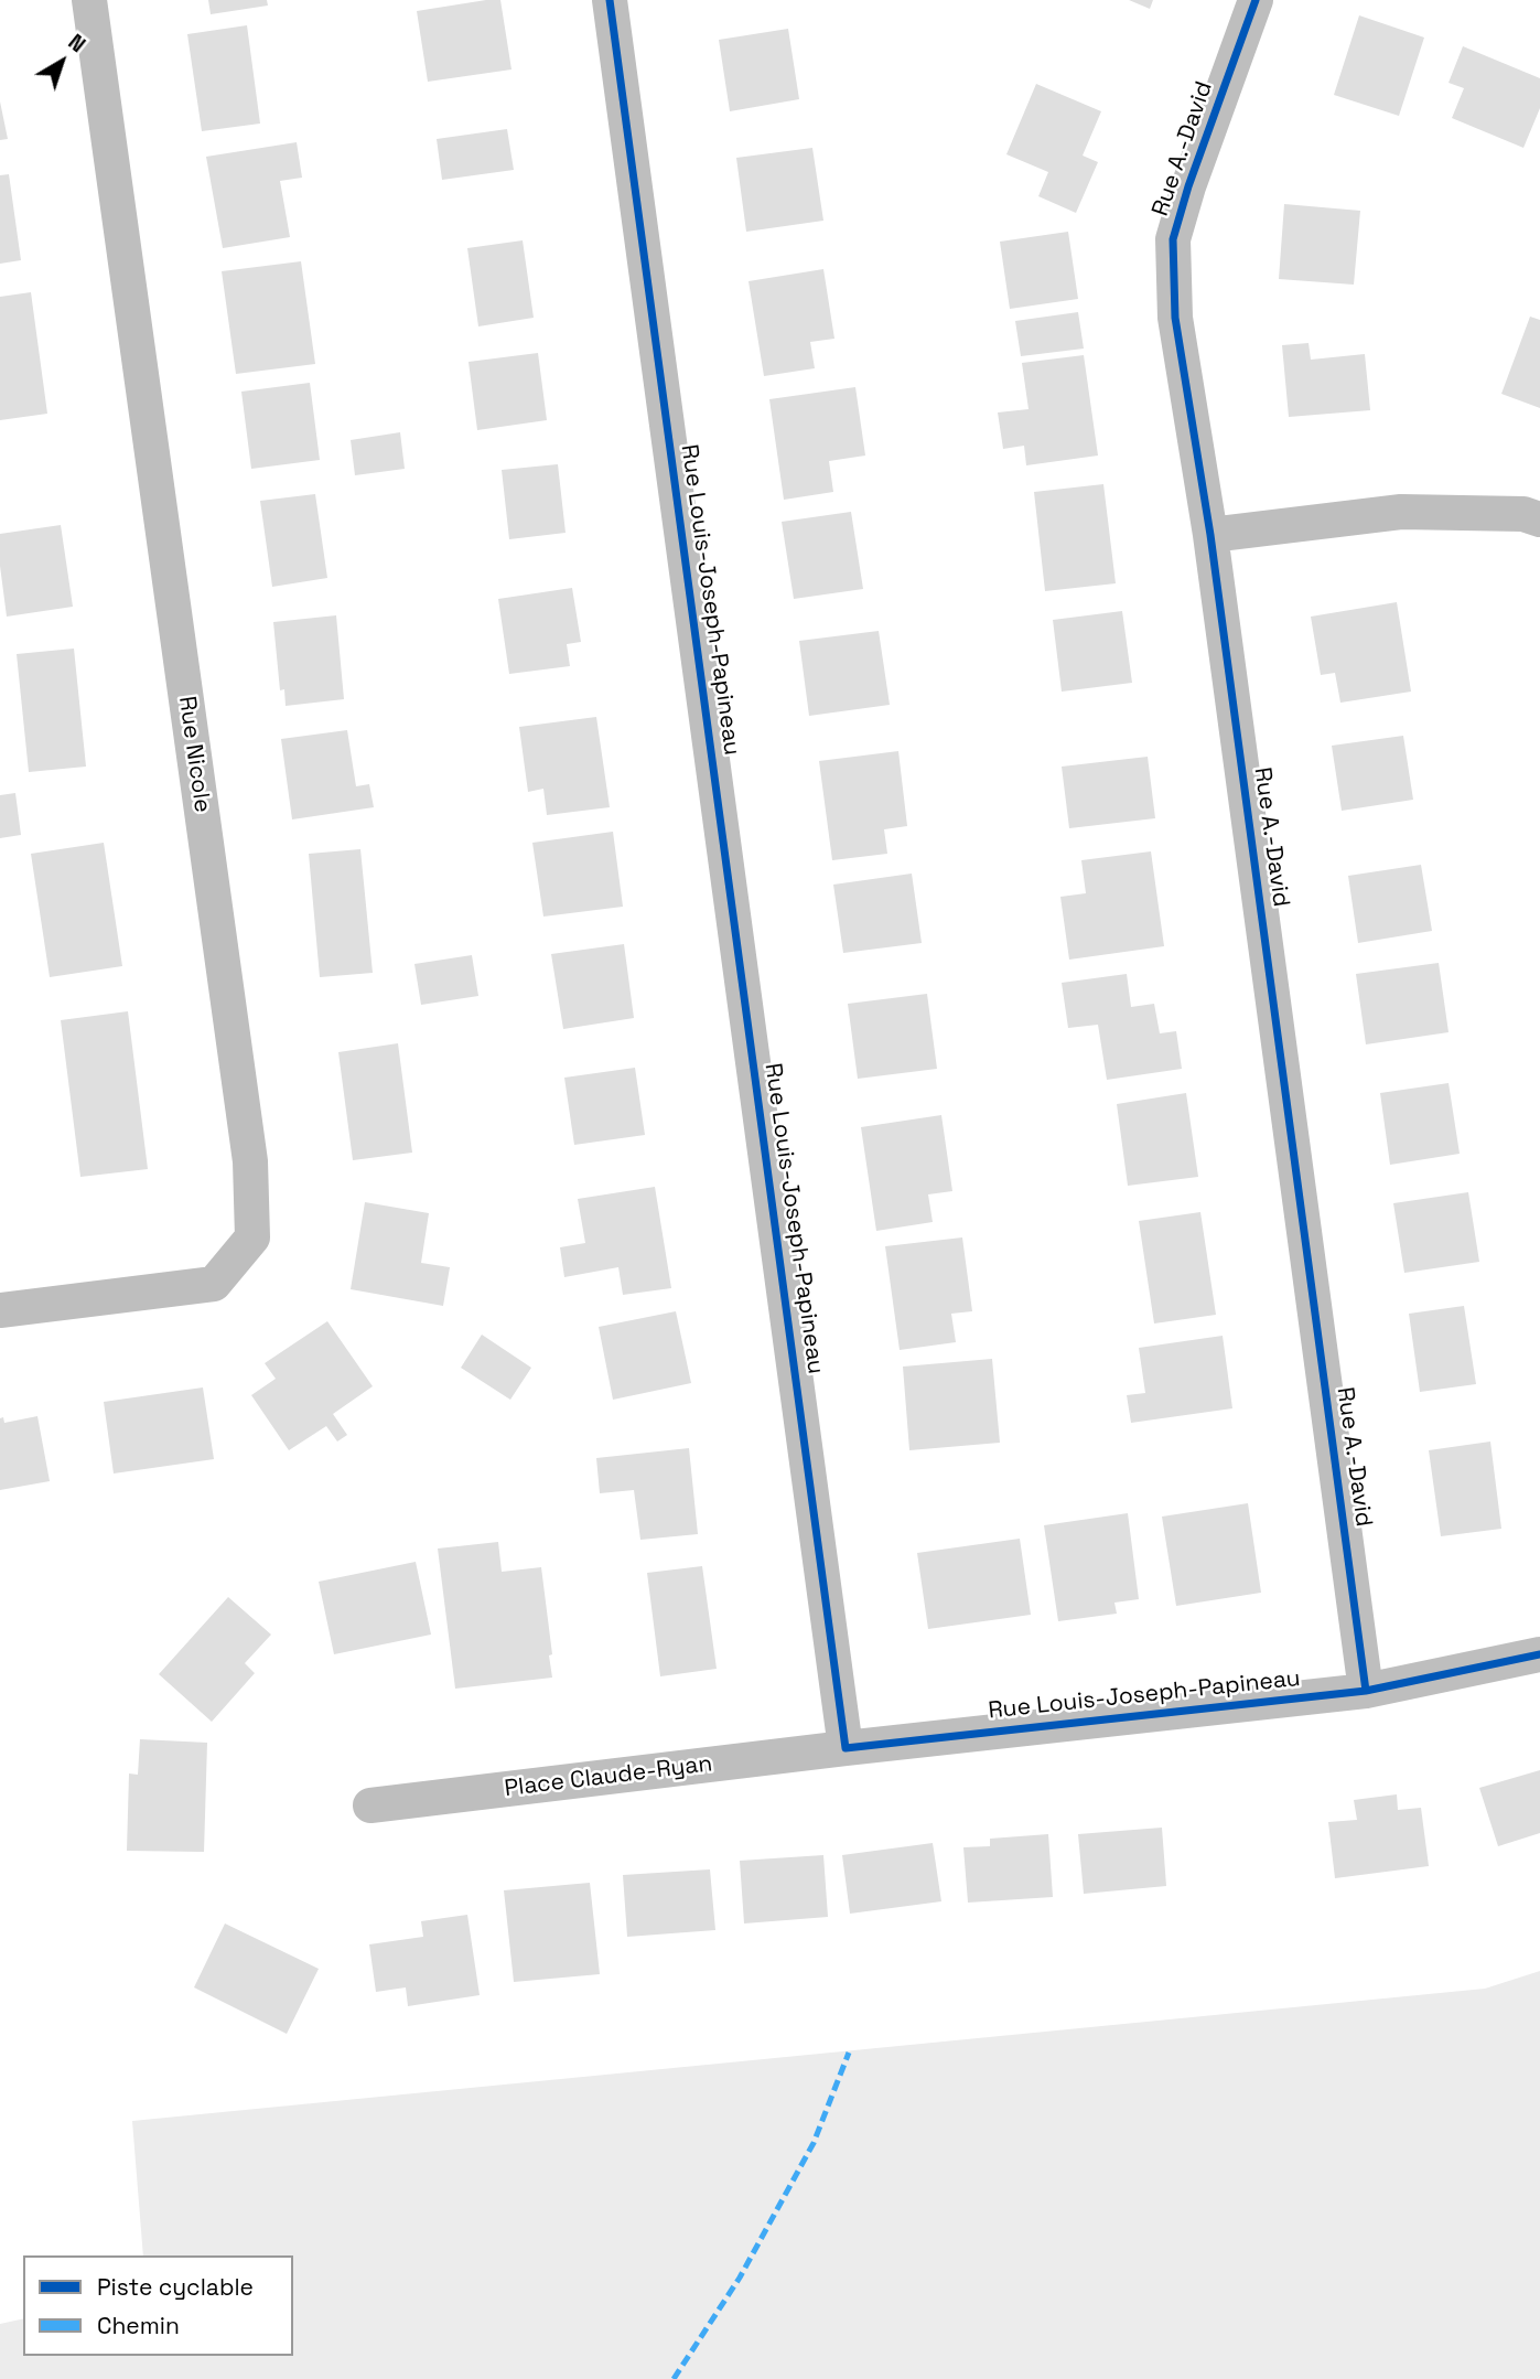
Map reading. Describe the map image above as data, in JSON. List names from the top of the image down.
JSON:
{
  "streets": {
    "street": [
      "Rue A.-David",
      "Rue Louis-Joseph-Papineau",
      "Rue Nicole",
      "Place Claude-Ryan"
    ]
  },
  "crossings": [
    ["Rue A.-David", "Rue Louis-Joseph-Papineau"],
    ["Rue Louis-Joseph-Papineau", "Place Claude-Ryan"]
  ],
  "legend": ["Piste cyclable", "Chemin"],
  "north": "top right"
}
